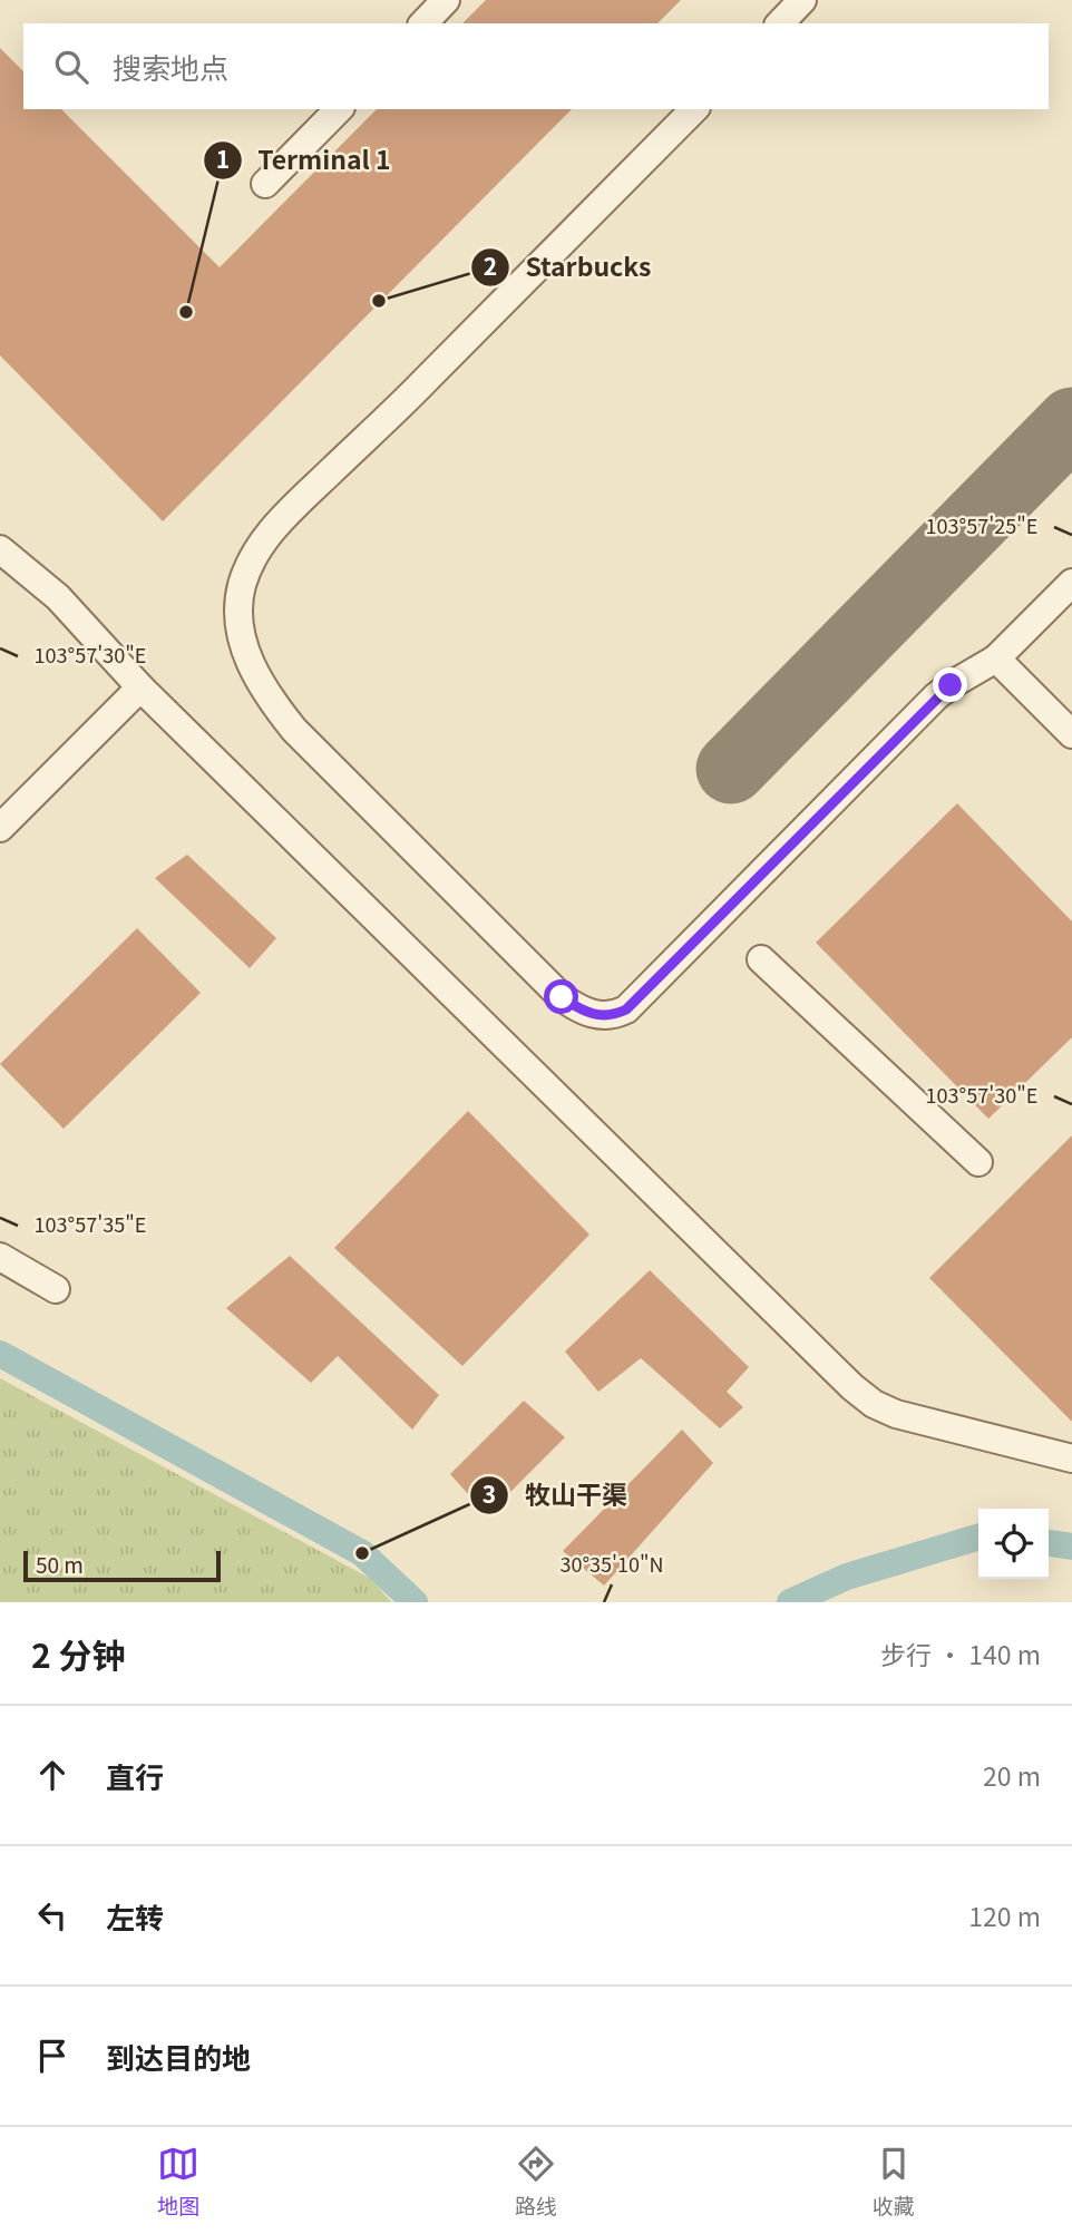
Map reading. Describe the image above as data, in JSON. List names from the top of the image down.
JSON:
{
  "places": ["Starbucks", "Terminal 1", "牧山干渠"],
  "scale_bar": "50 m",
  "page": {
    "search": "搜索地点",
    "scale": "50 m",
    "heading": ["2 分钟", "步行 · 140 m"],
    "list": [
      ["直行", "20 m"],
      ["左转", "120 m"],
      "到达目的地"
    ],
    "nav": ["地图", "路线", "收藏"]
  },
  "coordinates": [
    "103°57'25\"E",
    "103°57'30\"E",
    "103°57'35\"E",
    "30°35'10\"N"
  ]
}
